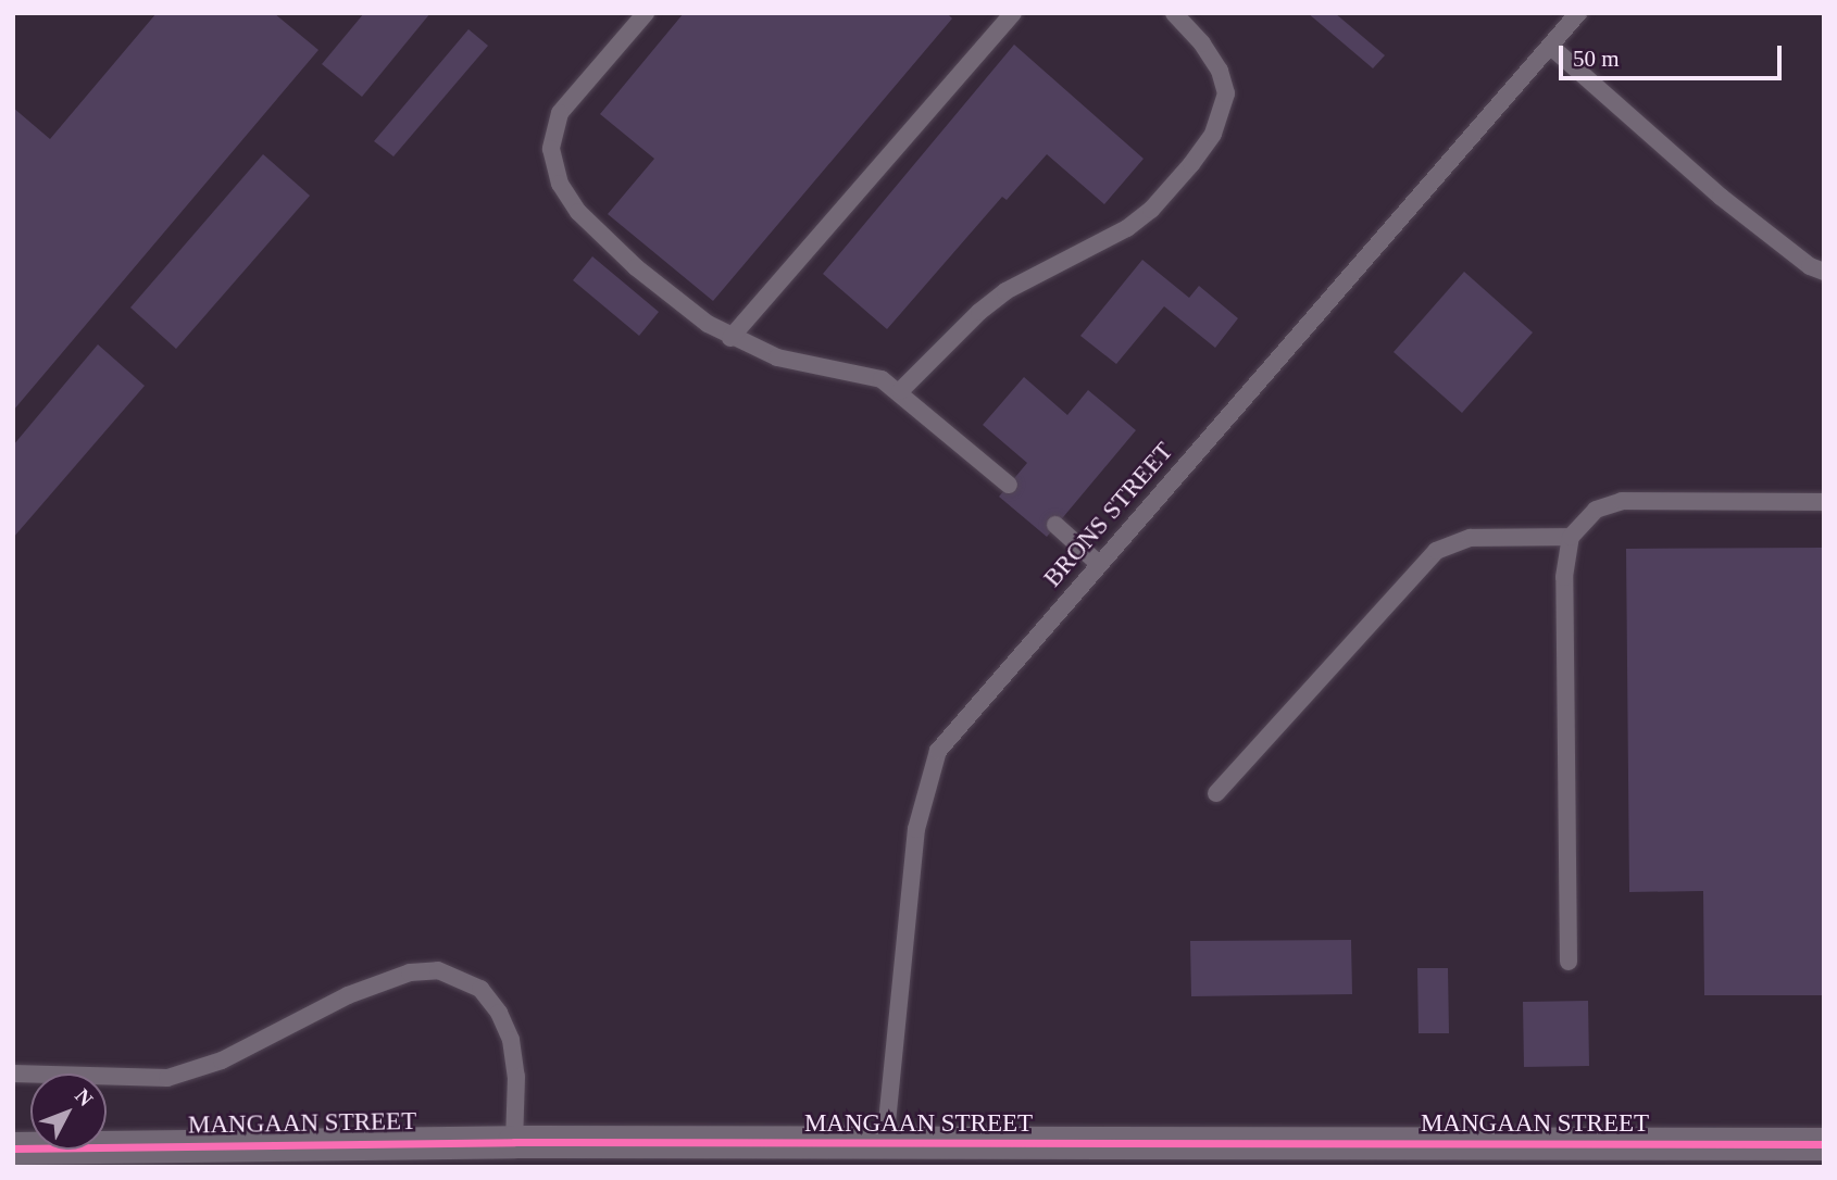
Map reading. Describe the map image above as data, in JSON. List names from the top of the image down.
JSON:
{
  "streets": {
    "street": ["MANGAAN STREET"],
    "lane": ["BRONS STREET"]
  },
  "crossings": [
    ["BRONS STREET", "MANGAAN STREET"]
  ],
  "scale_bar": "50 m",
  "north": "top right"
}
